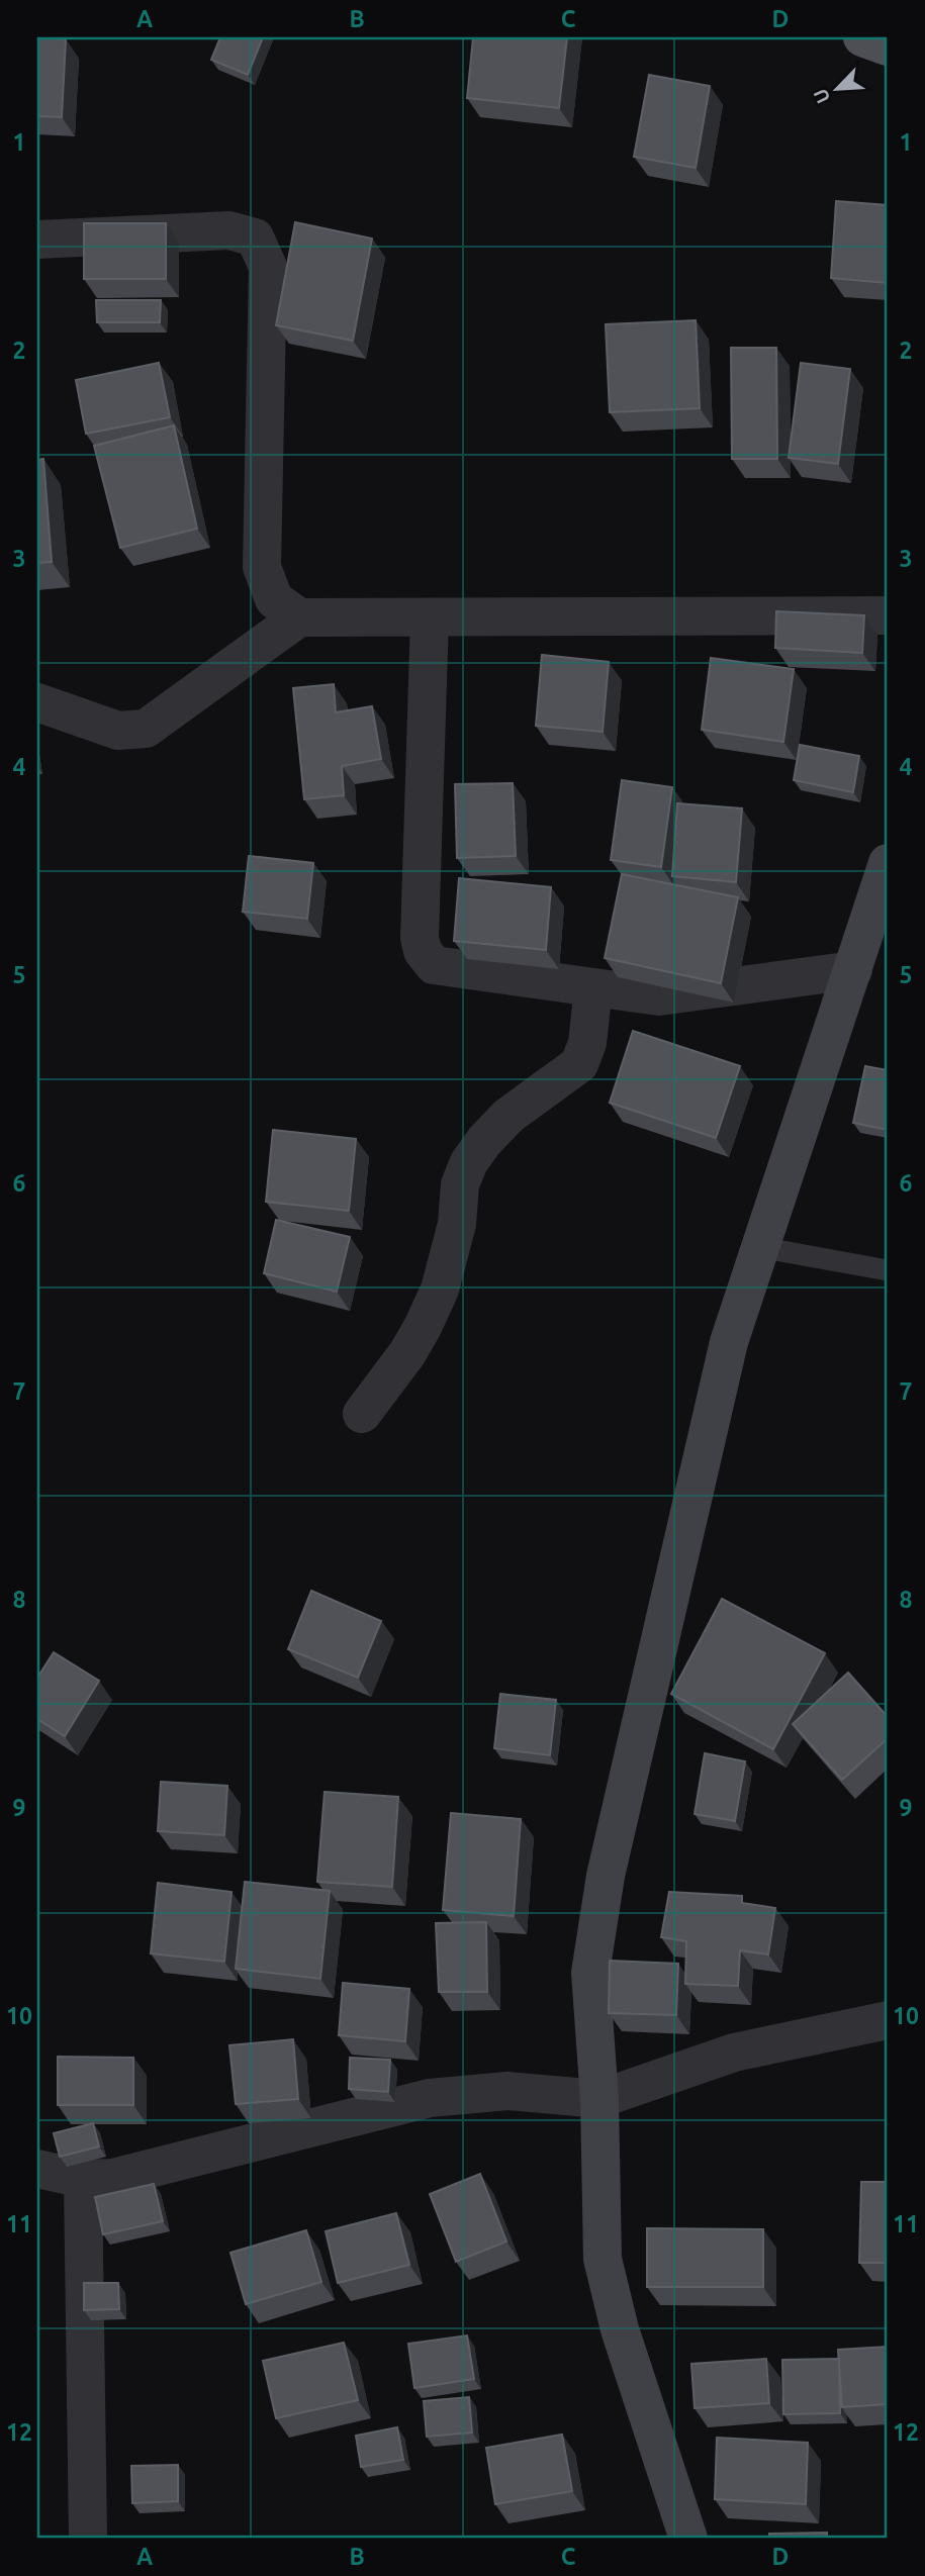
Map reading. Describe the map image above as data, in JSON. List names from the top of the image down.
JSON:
{
  "north": "bottom left",
  "grid": {
    "columns": [
      "A",
      "B",
      "C",
      "D"
    ],
    "rows": [
      "1",
      "2",
      "3",
      "4",
      "5",
      "6",
      "7",
      "8",
      "9",
      "10",
      "11",
      "12"
    ]
  }
}
